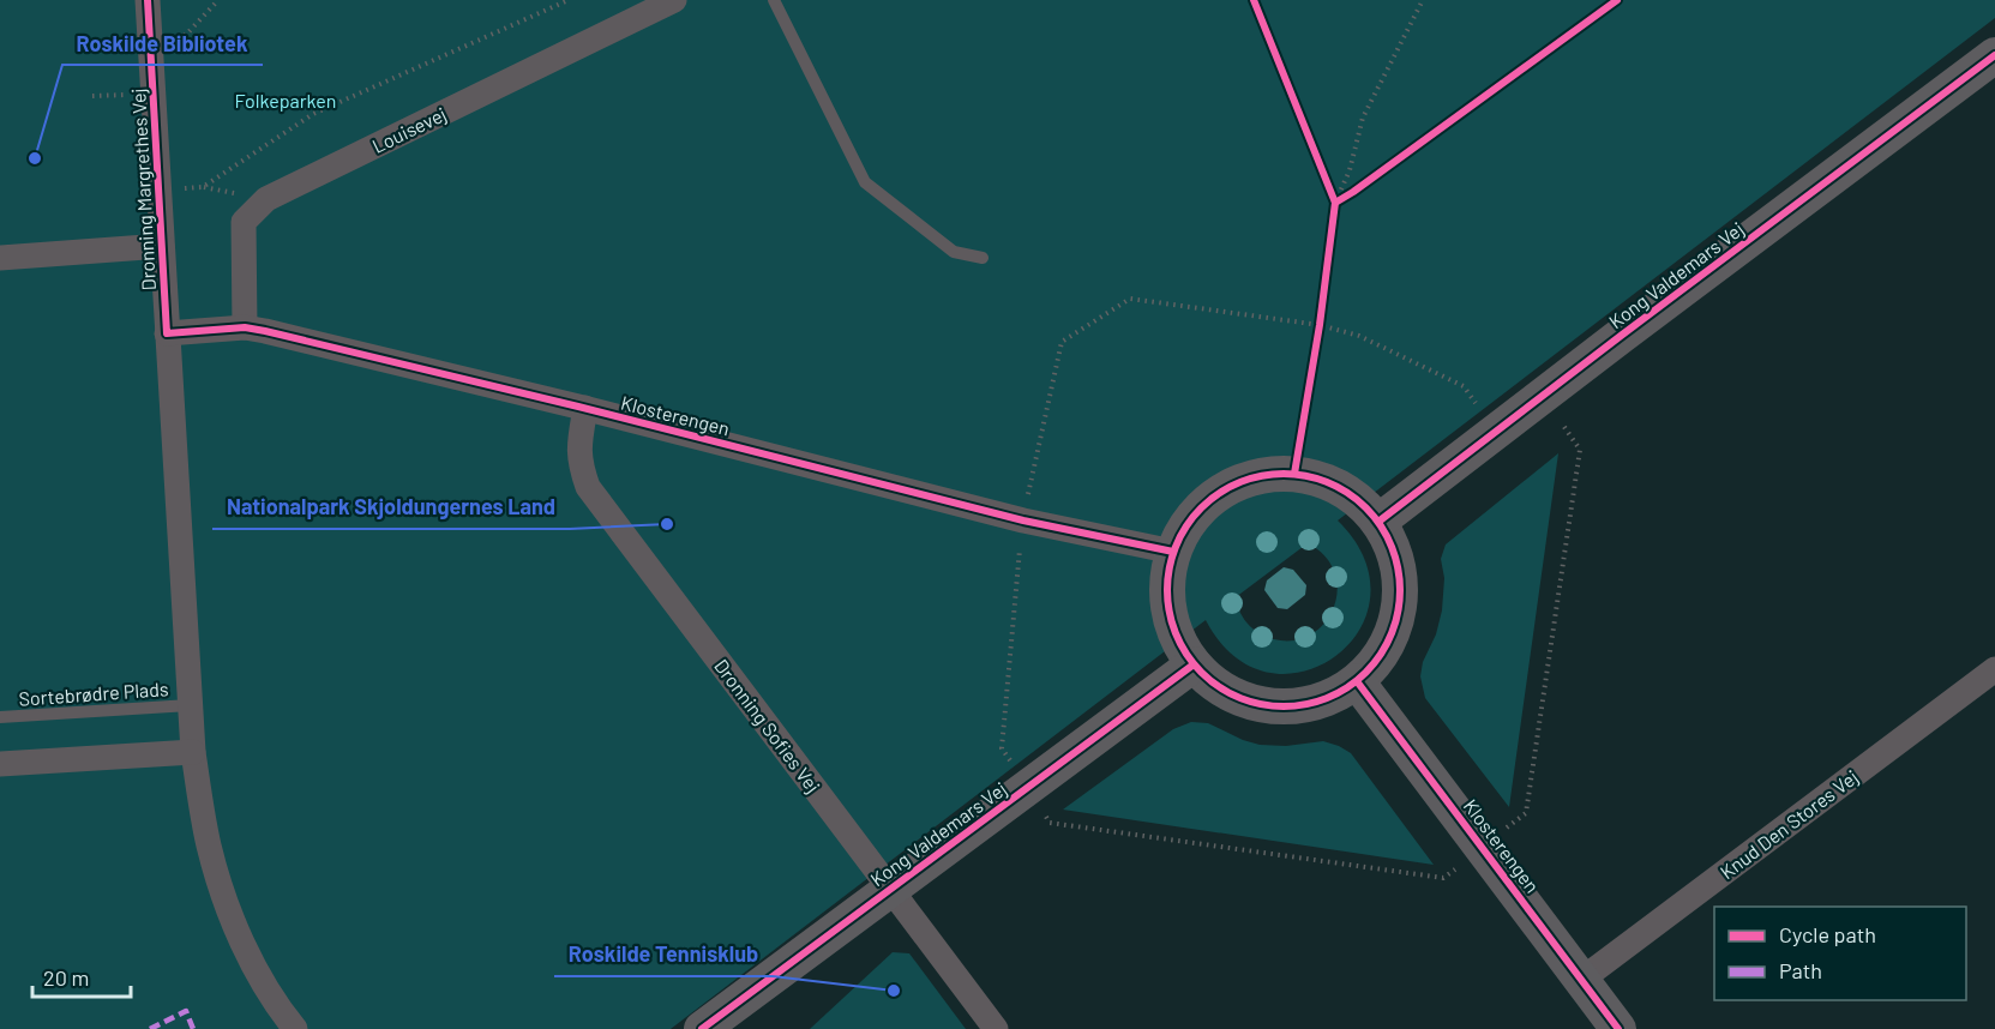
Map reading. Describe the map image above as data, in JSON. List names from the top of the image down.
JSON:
{
  "streets": {
    "main road": ["Kong Valdemars Vej", "Klosterengen"],
    "street": [
      "Louisevej",
      "Dronning Margrethes Vej",
      "Dronning Sofies Vej",
      "Knud Den Stores Vej"
    ],
    "lane": ["Sortebrødre Plads"]
  },
  "crossings": [
    ["Louisevej", "Klosterengen"],
    ["Dronning Margrethes Vej", "Klosterengen"],
    ["Dronning Margrethes Vej", "Sortebrødre Plads"],
    ["Kong Valdemars Vej", "Klosterengen"],
    ["Kong Valdemars Vej", "Dronning Sofies Vej"],
    ["Klosterengen", "Dronning Sofies Vej"],
    ["Klosterengen", "Knud Den Stores Vej"]
  ],
  "parks": ["Folkeparken"],
  "places": ["Roskilde Bibliotek", "Nationalpark Skjoldungernes Land", "Roskilde Tennisklub"],
  "legend": ["Cycle path", "Path"],
  "scale_bar": "20 m"
}
